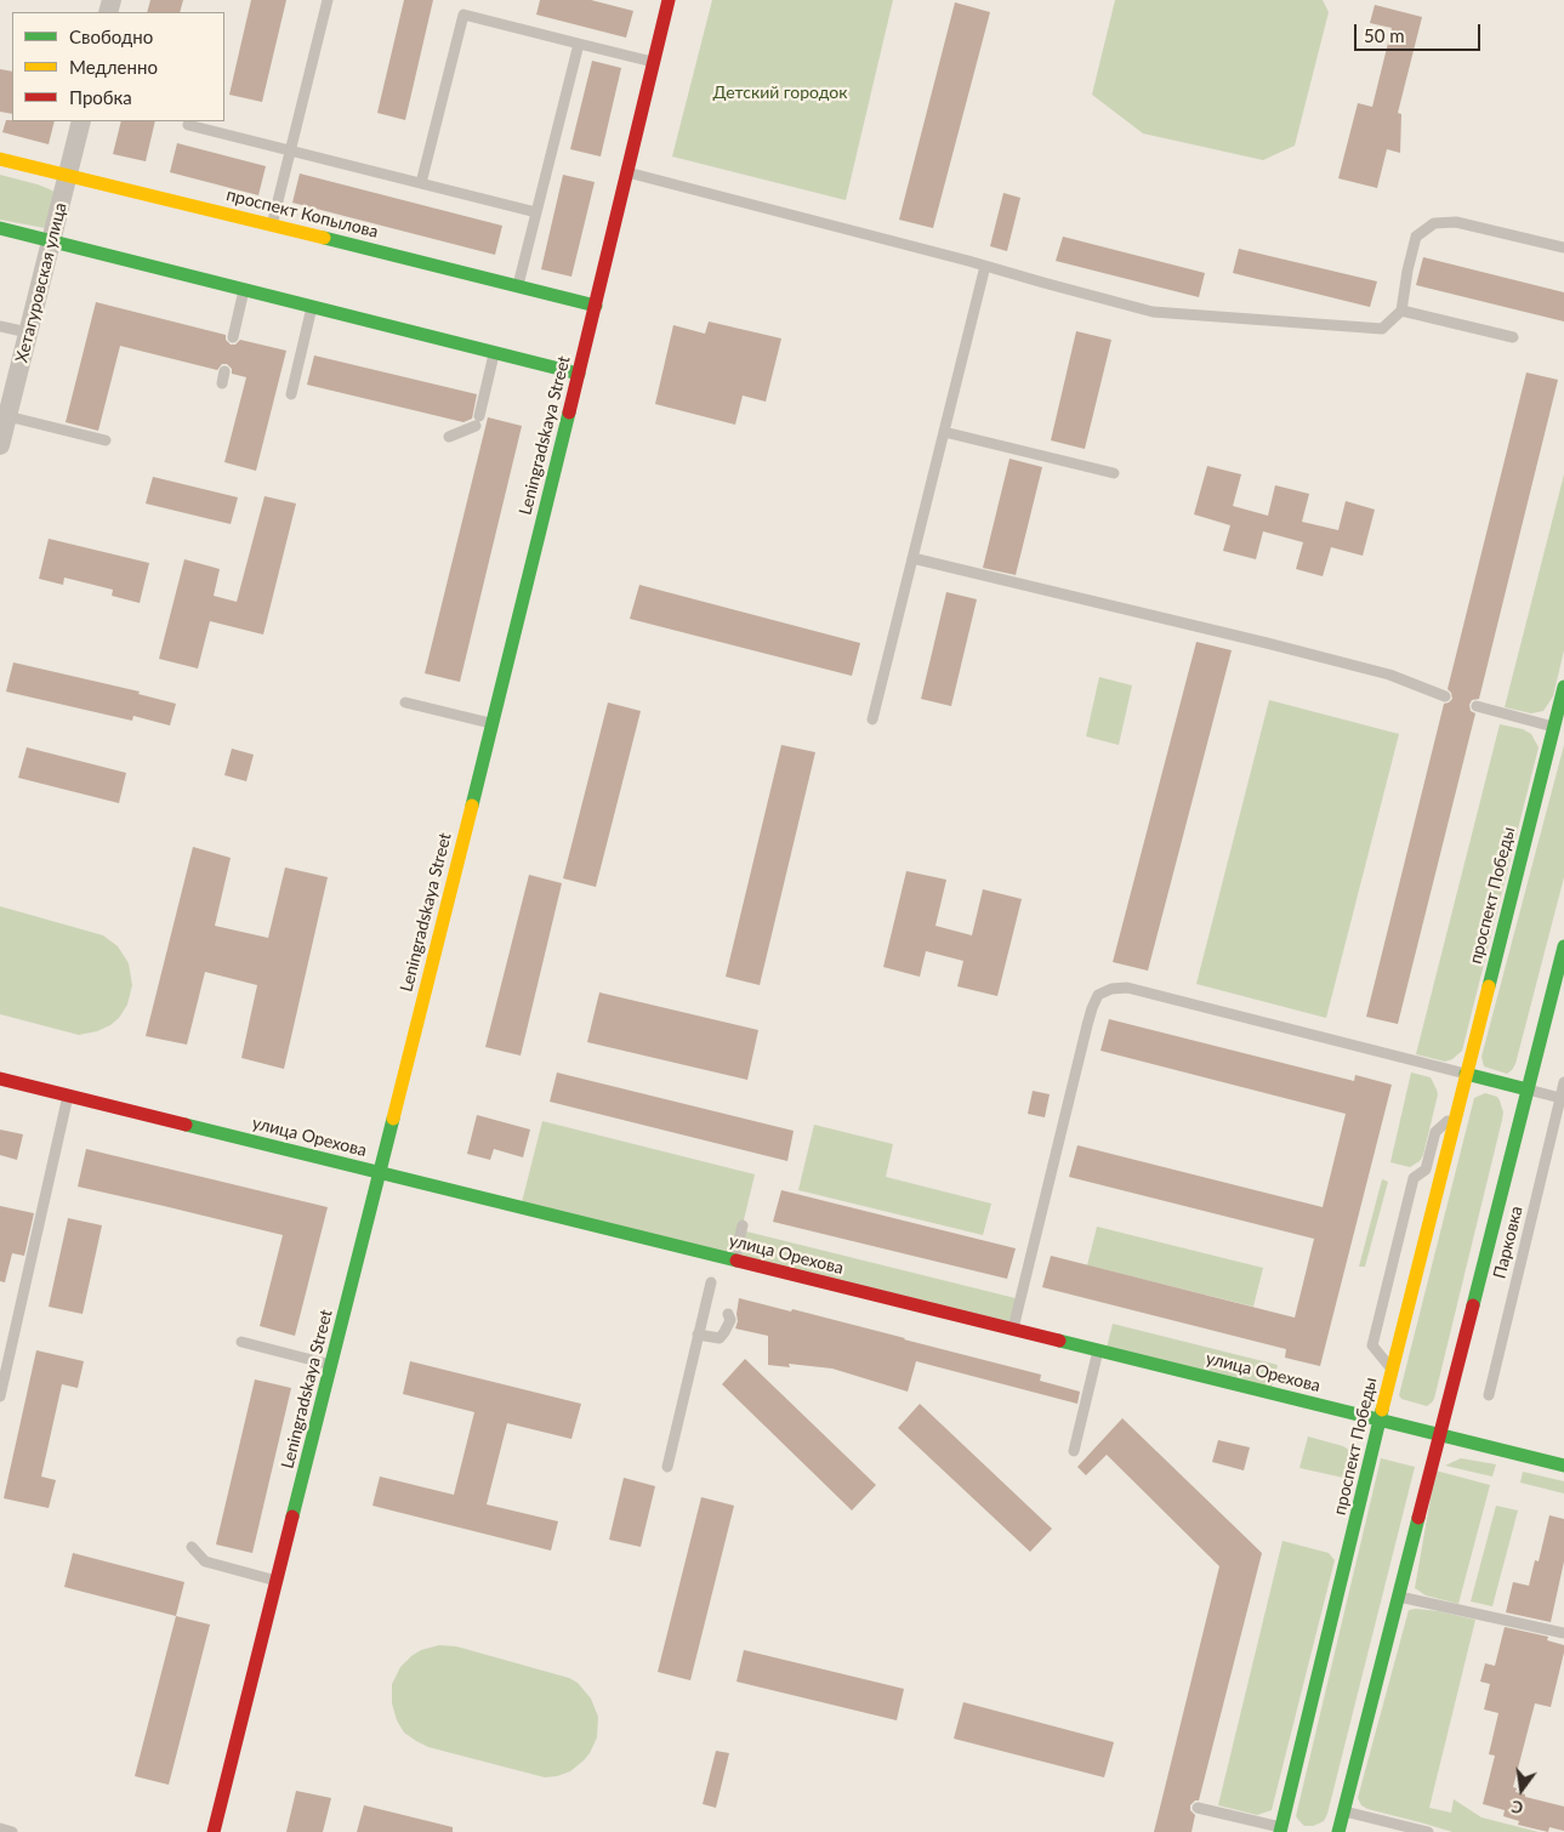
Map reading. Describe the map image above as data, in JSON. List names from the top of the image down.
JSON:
{
  "streets": {
    "main road": [
      "проспект Копылова",
      "Leningradskaya Street",
      "проспект Победы",
      "улица Орехова"
    ],
    "street": ["Хетагуровская улица"],
    "lane": ["Парковка"]
  },
  "crossings": [
    ["проспект Копылова", "Хетагуровская улица"],
    ["проспект Копылова", "Leningradskaya Street"],
    ["Leningradskaya Street", "улица Орехова"],
    ["проспект Победы", "улица Орехова"]
  ],
  "parks": ["Детский городок"],
  "legend": ["Свободно", "Медленно", "Пробка"],
  "scale_bar": "50 m",
  "north": "bottom"
}
